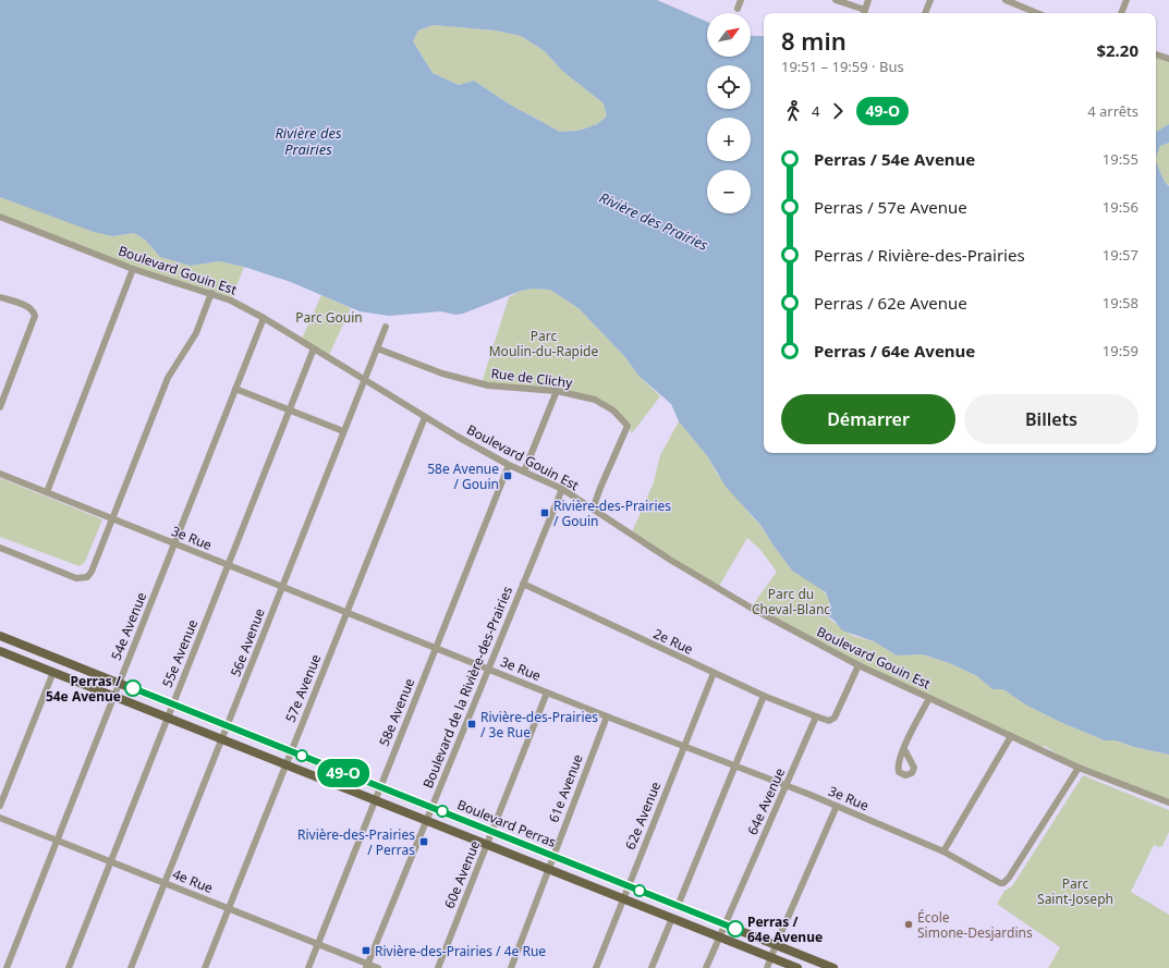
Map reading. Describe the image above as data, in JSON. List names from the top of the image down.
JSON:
{
  "streets": {
    "main road": ["Boulevard Perras"],
    "street": [
      "Boulevard Gouin Est",
      "Rue de Clichy",
      "3e Rue",
      "54e Avenue",
      "2e Rue",
      "56e Avenue",
      "55e Avenue",
      "Boulevard de la Rivière-des-Prairies",
      "57e Avenue",
      "58e Avenue",
      "61e Avenue",
      "64e Avenue",
      "62e Avenue",
      "60e Avenue",
      "4e Rue"
    ]
  },
  "crossings": [
    ["Boulevard Gouin Est", "Rue de Clichy"],
    ["Boulevard Gouin Est", "3e Rue"],
    ["Boulevard Gouin Est", "54e Avenue"],
    ["Boulevard Gouin Est", "56e Avenue"],
    ["Boulevard Gouin Est", "55e Avenue"],
    ["Boulevard Gouin Est", "Boulevard de la Rivière-des-Prairies"],
    ["Boulevard Gouin Est", "57e Avenue"],
    ["Boulevard Gouin Est", "58e Avenue"],
    ["Rue de Clichy", "56e Avenue"],
    ["3e Rue", "54e Avenue"],
    ["3e Rue", "56e Avenue"],
    ["3e Rue", "55e Avenue"],
    ["3e Rue", "Boulevard de la Rivière-des-Prairies"],
    ["3e Rue", "57e Avenue"],
    ["3e Rue", "58e Avenue"],
    ["3e Rue", "61e Avenue"],
    ["3e Rue", "64e Avenue"],
    ["3e Rue", "62e Avenue"],
    ["3e Rue", "60e Avenue"],
    ["54e Avenue", "Boulevard Perras"],
    ["54e Avenue", "4e Rue"],
    ["2e Rue", "Boulevard de la Rivière-des-Prairies"],
    ["2e Rue", "64e Avenue"],
    ["2e Rue", "62e Avenue"],
    ["56e Avenue", "Boulevard Perras"],
    ["56e Avenue", "4e Rue"],
    ["55e Avenue", "Boulevard Perras"],
    ["55e Avenue", "4e Rue"],
    ["Boulevard de la Rivière-des-Prairies", "Boulevard Perras"],
    ["Boulevard de la Rivière-des-Prairies", "4e Rue"],
    ["57e Avenue", "Boulevard Perras"],
    ["57e Avenue", "4e Rue"],
    ["58e Avenue", "Boulevard Perras"],
    ["58e Avenue", "4e Rue"],
    ["61e Avenue", "Boulevard Perras"],
    ["64e Avenue", "Boulevard Perras"],
    ["62e Avenue", "Boulevard Perras"],
    ["Boulevard Perras", "60e Avenue"]
  ],
  "water": ["Rivière des Prairies"],
  "parks": [
    "Parc Gouin",
    "Parc Moulin-du-Rapide",
    "Parc du Cheval-Blanc",
    "Parc Saint-Joseph"
  ],
  "places": {
    "transit": [
      "58e Avenue / Gouin",
      "Rivière-des-Prairies / Gouin",
      "Rivière-des-Prairies / 3e Rue",
      "Rivière-des-Prairies / Perras",
      "Rivière-des-Prairies / 4e Rue"
    ],
    "other": ["Perras / 54e Avenue", "École Simone-Desjardins", "Perras / 64e Avenue"]
  },
  "lines": ["bus line 49-O"],
  "north": "top right",
  "page": {
    "on_map": "49-O",
    "map_buttons": ["+", "−"],
    "heading": ["8 min", "19:51 – 19:59 · Bus", "$2.20"],
    "legs": ["4", "49-O", "4 arrêts"],
    "list": [
      {
        "name": "Perras / 54e Avenue",
        "value": "19:55"
      },
      {
        "name": "Perras / 57e Avenue",
        "value": "19:56"
      },
      {
        "name": "Perras / Rivière-des-Prairies",
        "value": "19:57"
      },
      {
        "name": "Perras / 62e Avenue",
        "value": "19:58"
      },
      {
        "name": "Perras / 64e Avenue",
        "value": "19:59"
      }
    ],
    "buttons": ["Démarrer", "Billets"]
  }
}
